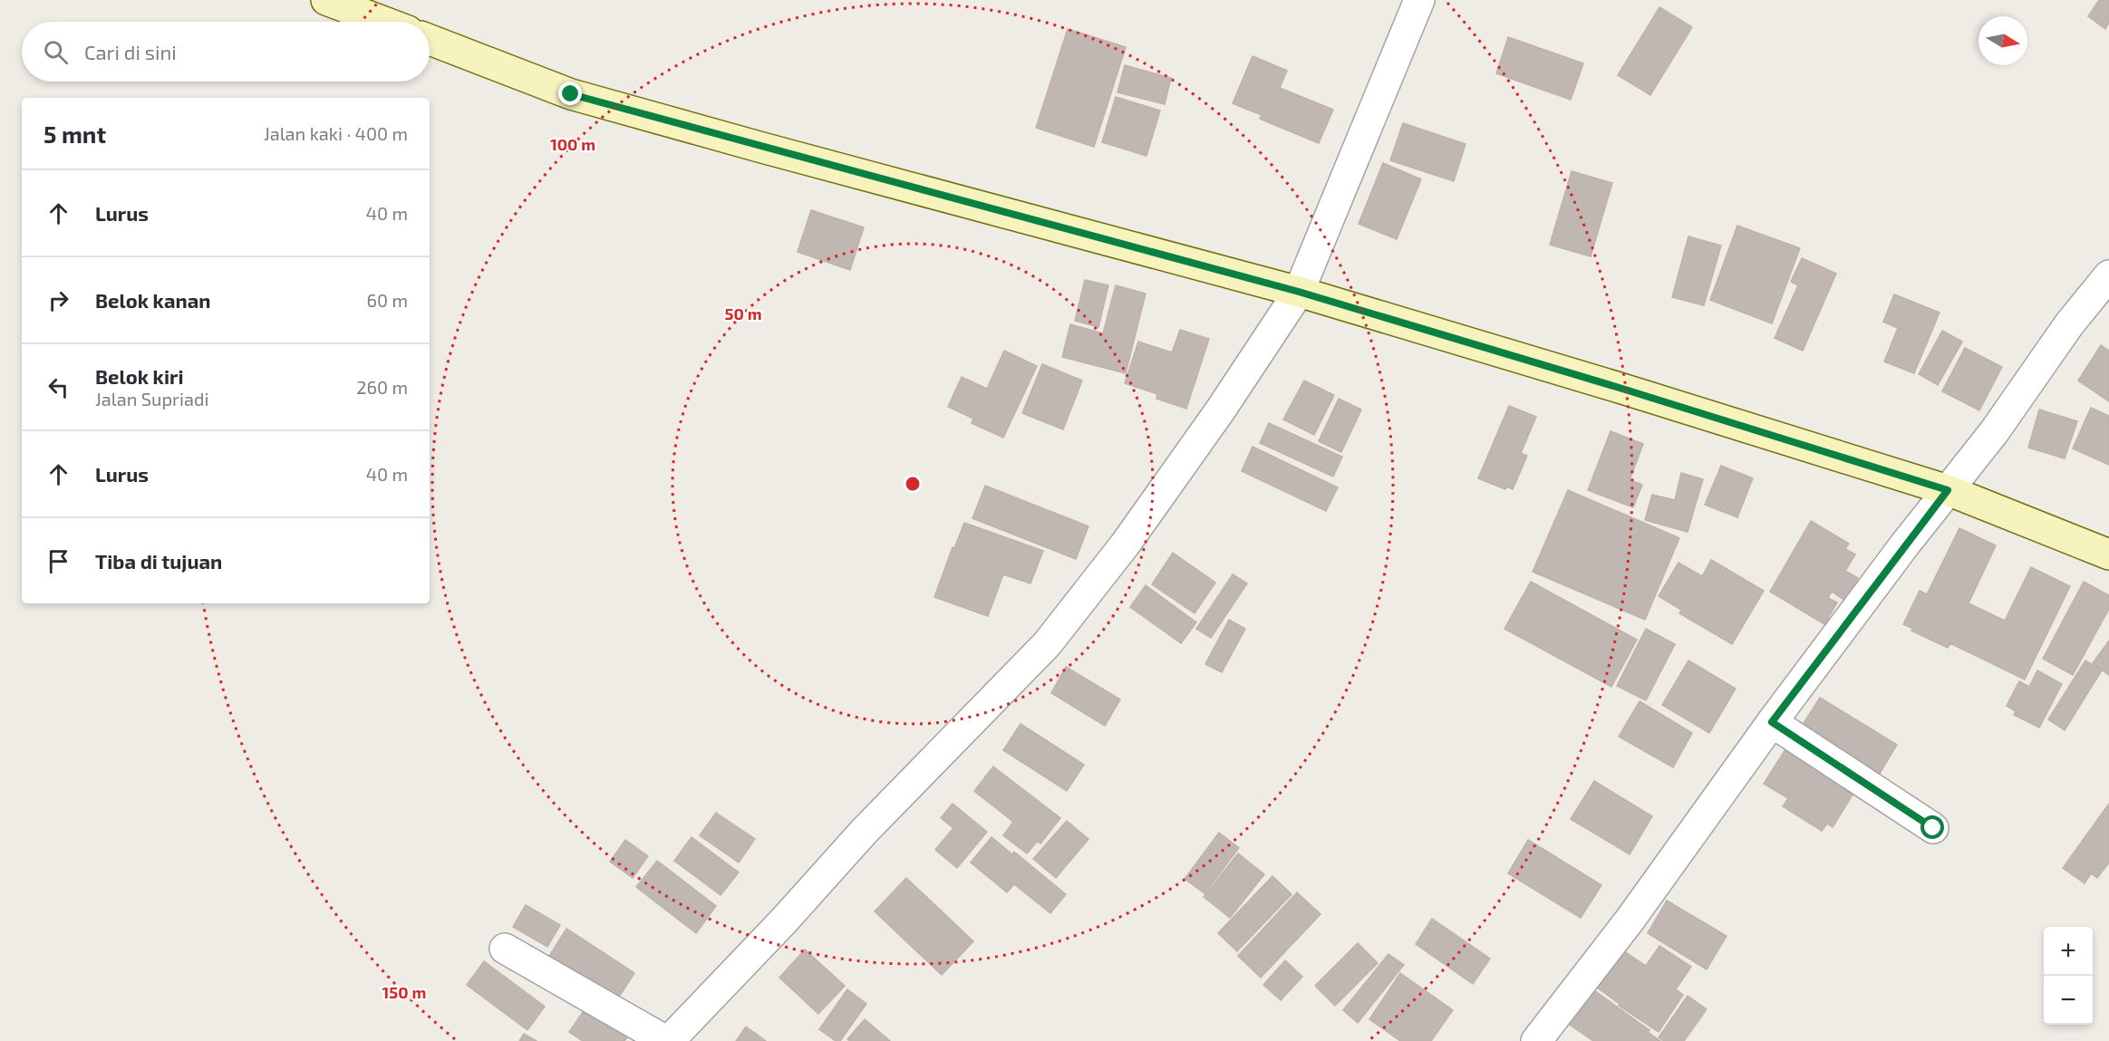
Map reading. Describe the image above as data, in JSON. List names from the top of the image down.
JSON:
{
  "north": "right",
  "page": {
    "search": "Cari di sini",
    "heading": ["5 mnt", "Jalan kaki · 400 m"],
    "list": [
      ["Lurus", "40 m"],
      ["Belok kanan", "60 m"],
      ["Belok kiri", "Jalan Supriadi", "260 m"],
      ["Lurus", "40 m"],
      "Tiba di tujuan"
    ],
    "map_buttons": ["+", "−"]
  },
  "rings": ["100 m", "50 m", "150 m"]
}
